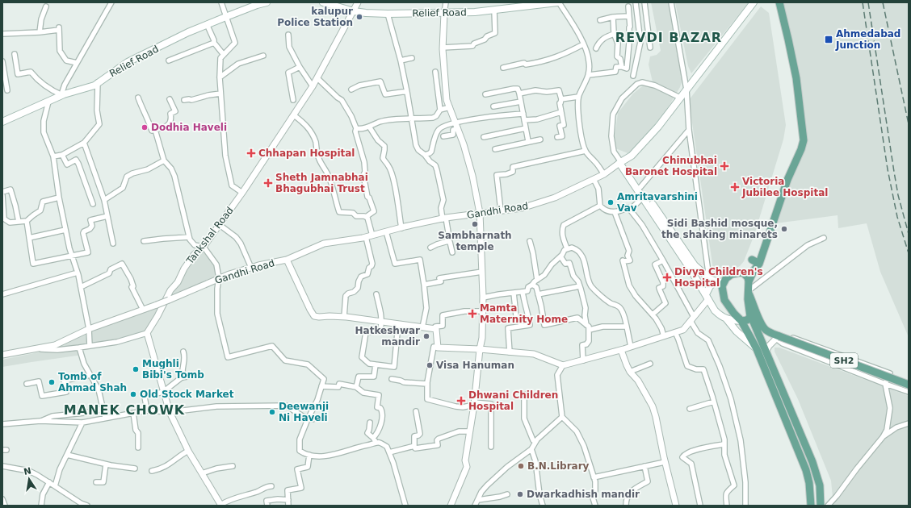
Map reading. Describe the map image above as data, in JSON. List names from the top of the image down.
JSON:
{
  "streets": {
    "main road": ["Relief Road", "Gandhi Road", "SH2"],
    "street": ["Tankshal Road"]
  },
  "crossings": [
    ["Relief Road", "Tankshal Road"]
  ],
  "districts": ["REVDI BAZAR", "MANEK CHOWK"],
  "places": {
    "other": [
      "kalupur Police Station",
      "Dodhia Haveli",
      "Amritavarshini Vav",
      "Sambharnath temple",
      "Sidi Bashid mosque, the shaking minarets",
      "Hatkeshwar mandir",
      "Visa Hanuman",
      "Mughli Bibi's Tomb",
      "Tomb of Ahmad Shah",
      "Old Stock Market",
      "Deewanji Ni Haveli",
      "B.N.Library",
      "Dwarkadhish mandir"
    ],
    "transit": ["Ahmedabad Junction"],
    "health": [
      "Chhapan Hospital",
      "Chinubhai Baronet Hospital",
      "Sheth Jamnabhai Bhagubhai Trust",
      "Victoria Jubilee Hospital",
      "Divya Children's Hospital",
      "Mamta Maternity Home",
      "Dhwani Children Hospital"
    ]
  },
  "north": "top"
}
